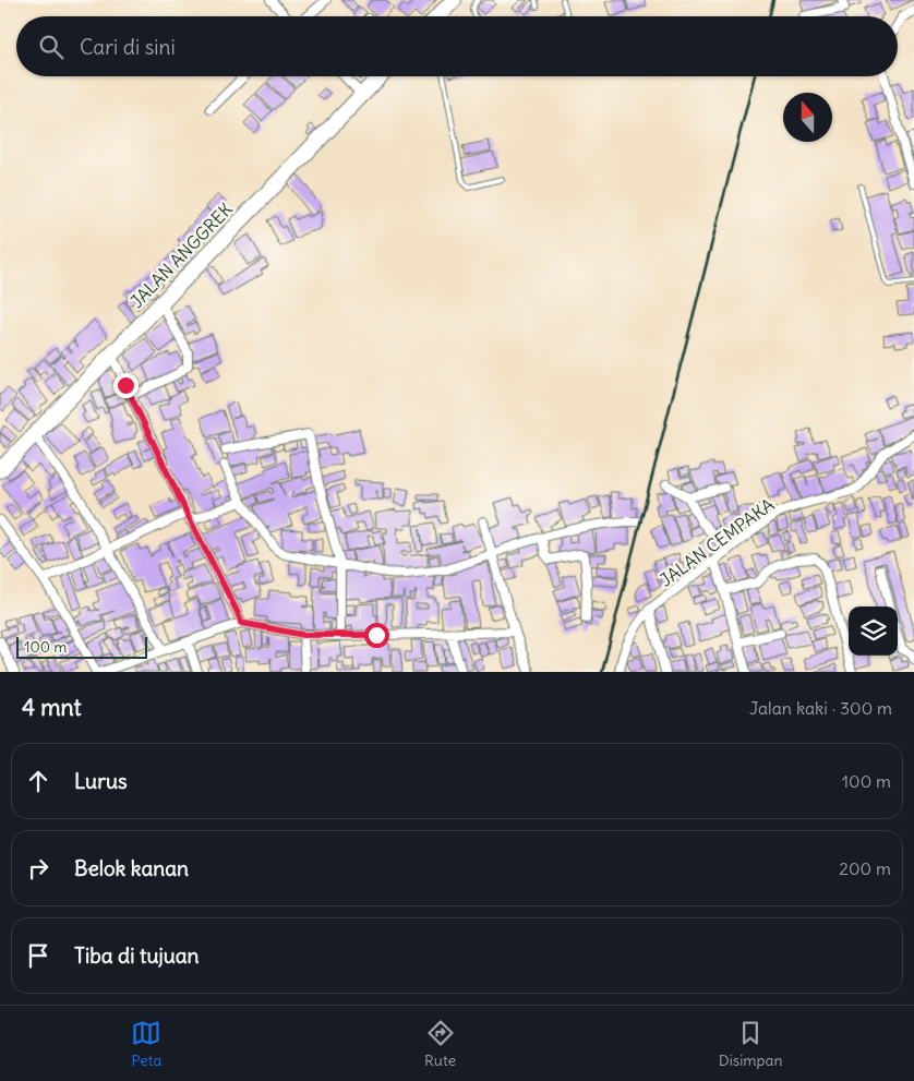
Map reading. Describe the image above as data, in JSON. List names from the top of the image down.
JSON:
{
  "streets": {
    "highway": ["JALAN ANGGREK"],
    "street": ["JALAN CEMPAKA"]
  },
  "scale_bar": "100 m",
  "north": "top",
  "page": {
    "search": "Cari di sini",
    "scale": "100 m",
    "heading": ["4 mnt", "Jalan kaki · 300 m"],
    "list": [
      ["Lurus", "100 m"],
      ["Belok kanan", "200 m"],
      "Tiba di tujuan"
    ],
    "nav": ["Peta", "Rute", "Disimpan"]
  }
}
